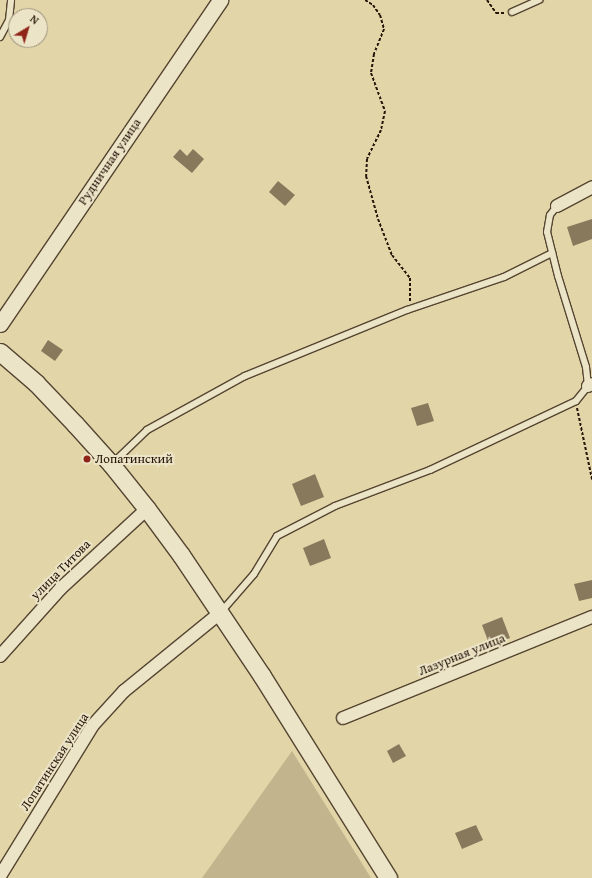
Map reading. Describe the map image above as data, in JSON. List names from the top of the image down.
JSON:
{
  "streets": {
    "street": [
      "Рудничная улица",
      "улица Титова",
      "Лазурная улица",
      "Лопатинская улица"
    ]
  },
  "places": ["Лопатинский"],
  "north": "top right"
}
